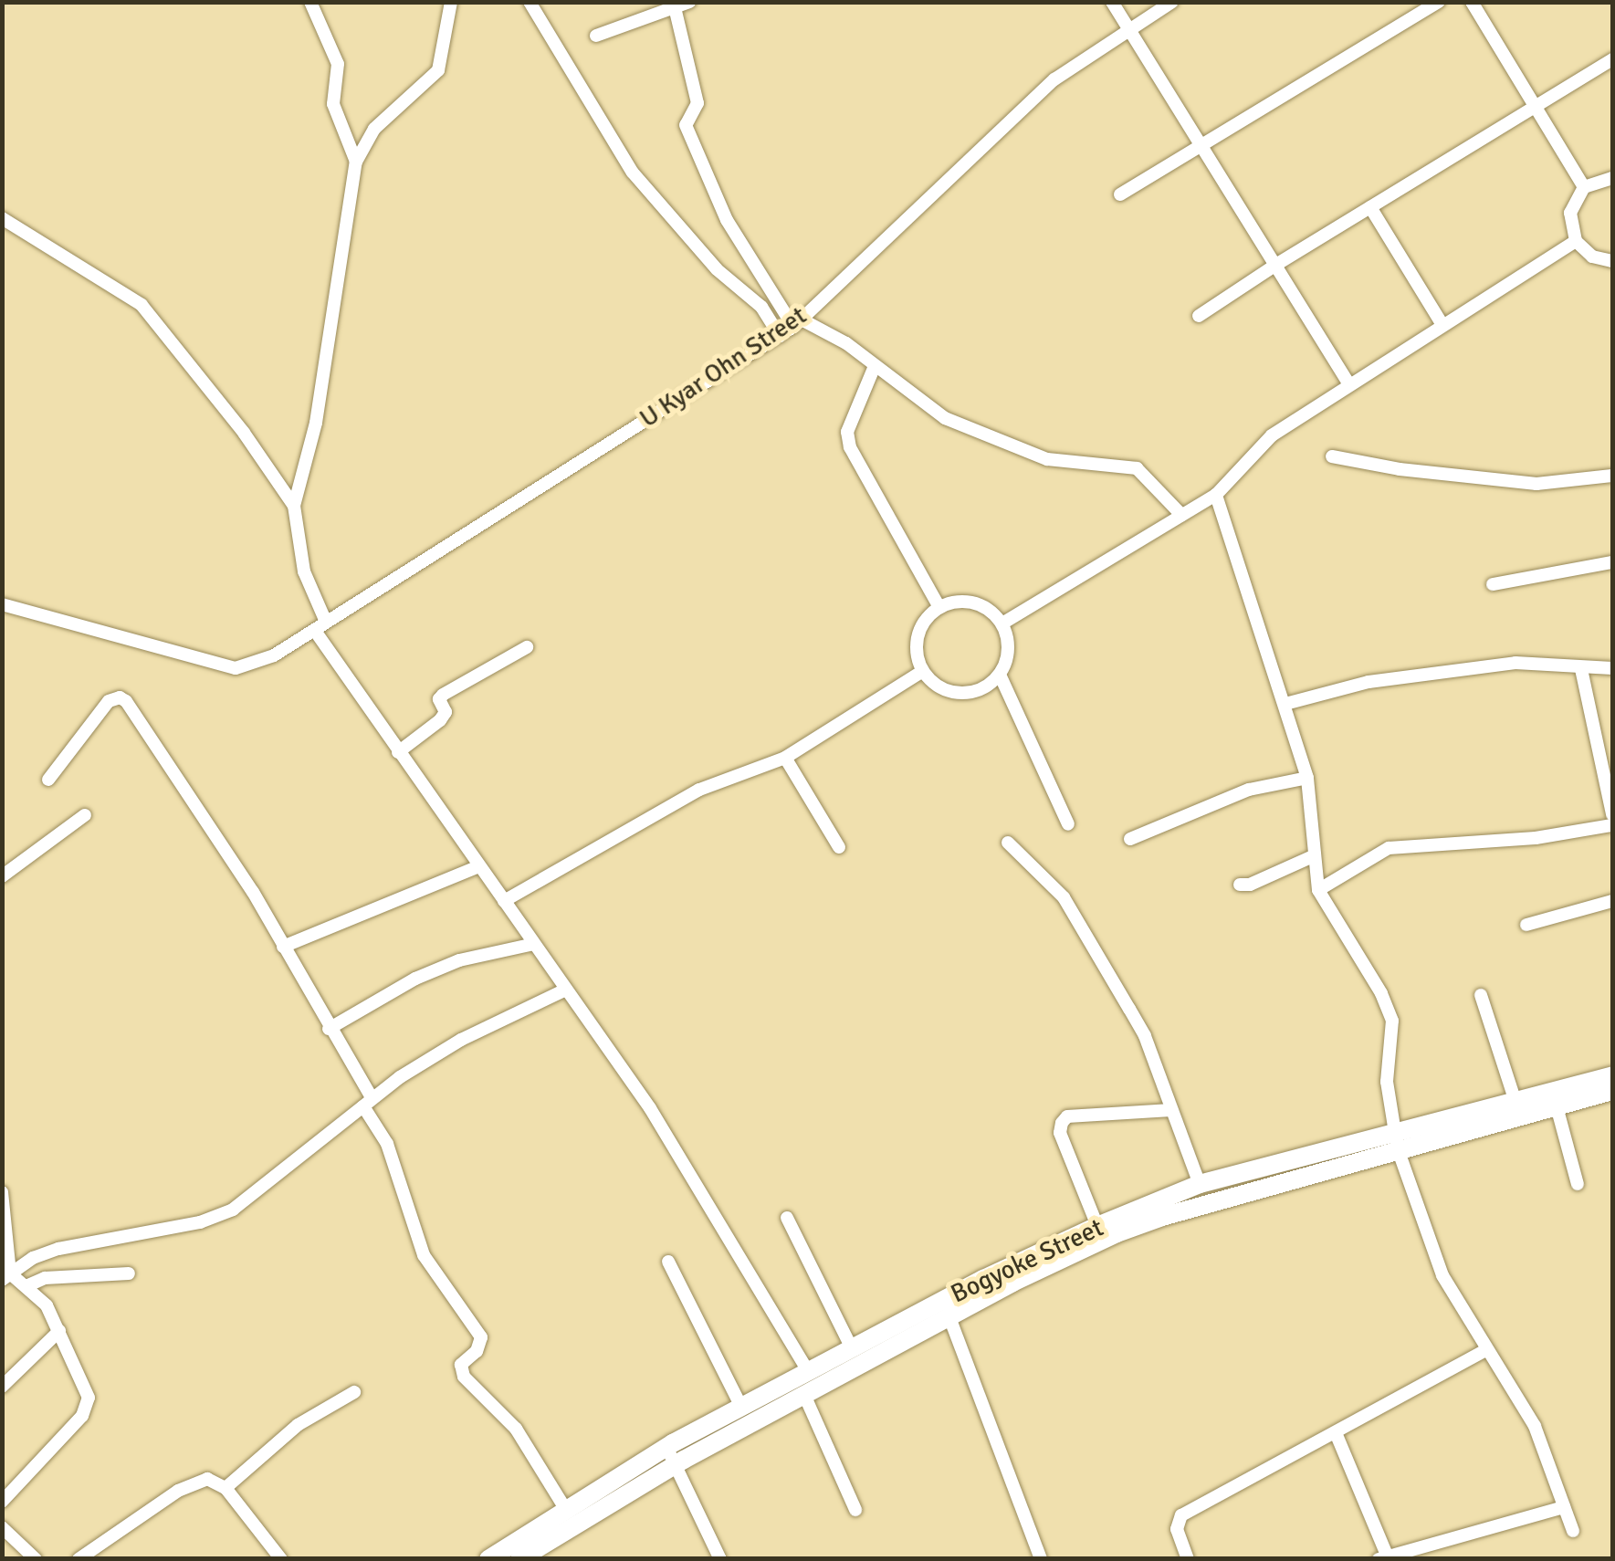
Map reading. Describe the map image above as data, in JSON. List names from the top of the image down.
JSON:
{
  "streets": {
    "main road": ["Bogyoke Street"],
    "street": ["U Kyar Ohn Street"]
  }
}
